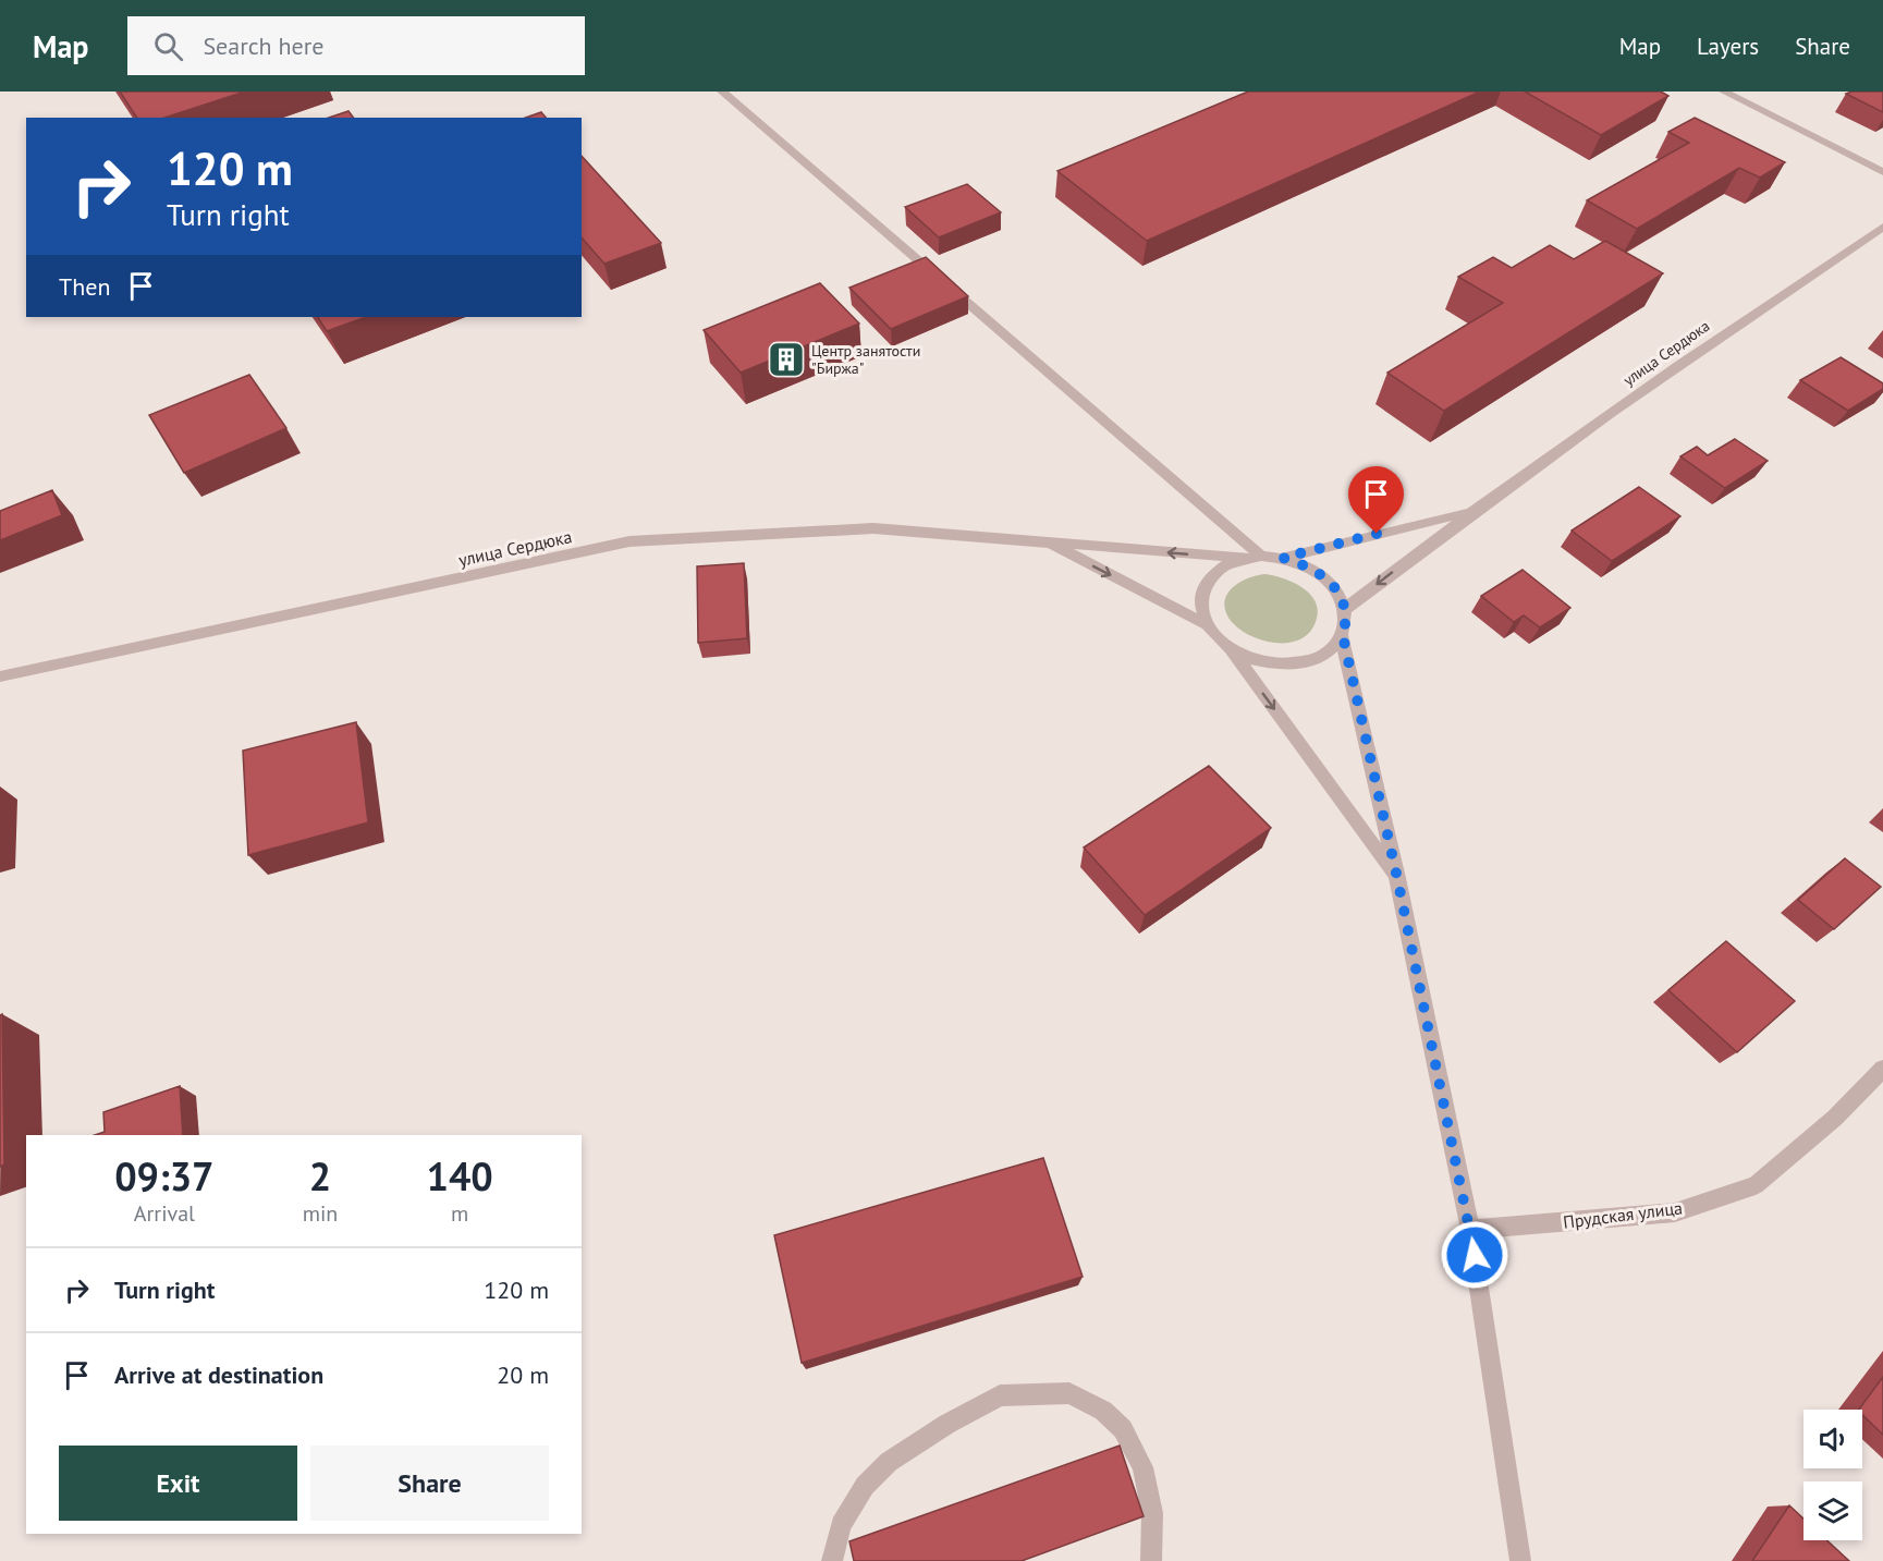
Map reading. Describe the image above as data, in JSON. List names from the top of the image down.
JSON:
{
  "streets": {
    "street": ["улица Сердюка", "Прудская улица"]
  },
  "places": {
    "building": ["Центр занятости \"Биржа\""]
  },
  "page": {
    "header": "Map",
    "search": "Search here",
    "nav": ["Map", "Layers", "Share"],
    "turn": ["120 m", "Turn right"],
    "then": "Then",
    "eta": [
      "09:37",
      "Arrival",
      "2",
      "min",
      "140",
      "m"
    ],
    "list": [
      {
        "name": "Turn right",
        "value": "120 m"
      },
      {
        "name": "Arrive at destination",
        "value": "20 m"
      }
    ],
    "buttons": ["Exit", "Share"]
  }
}
